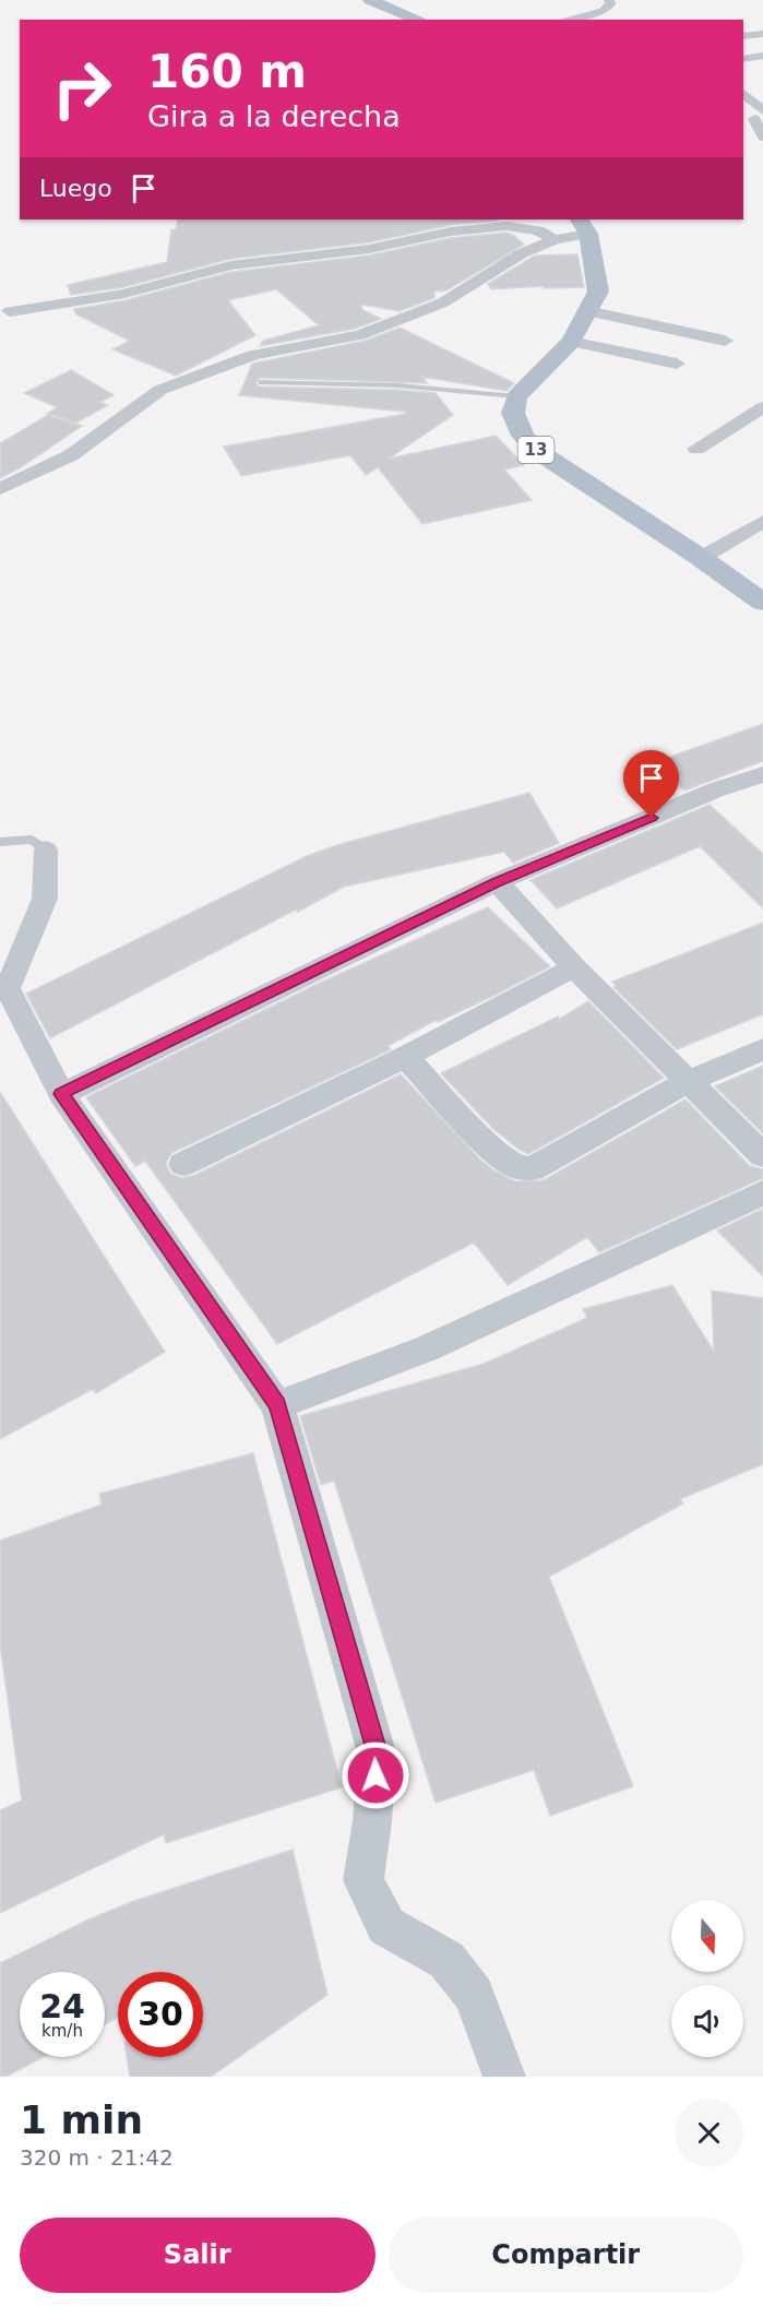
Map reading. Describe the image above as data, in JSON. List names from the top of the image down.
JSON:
{
  "streets": {
    "main road": ["13"]
  },
  "north": "bottom",
  "page": {
    "turn": ["160 m", "Gira a la derecha"],
    "then": "Luego",
    "speed": "24 km/h",
    "limit": "30",
    "heading": ["1 min", "320 m · 21:42"],
    "buttons": ["Salir", "Compartir"]
  }
}
